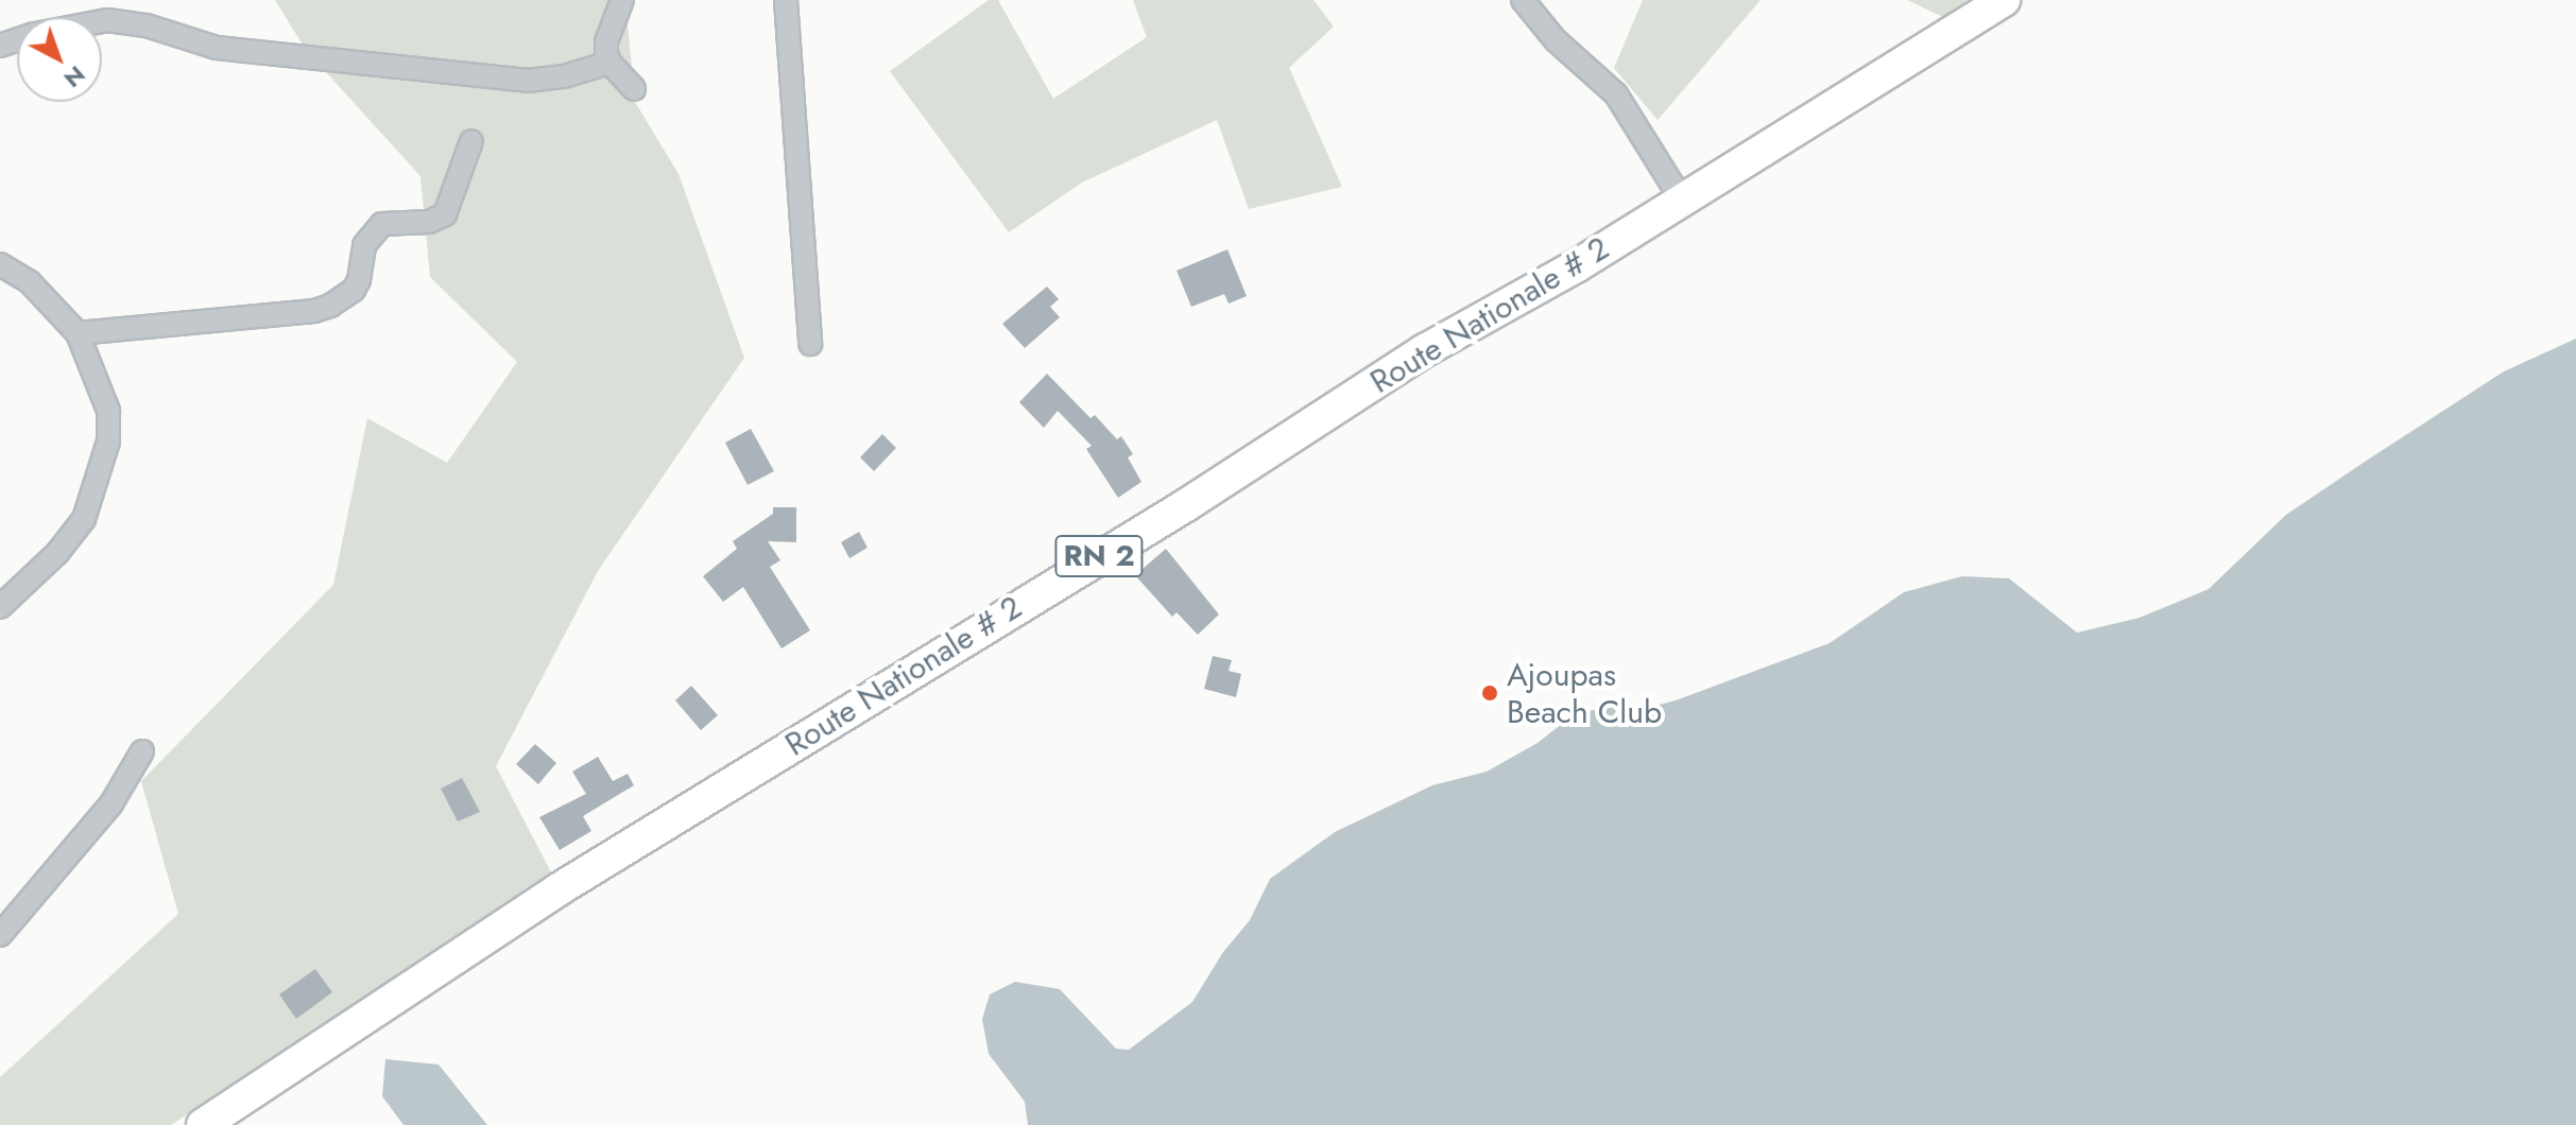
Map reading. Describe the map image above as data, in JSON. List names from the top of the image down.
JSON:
{
  "streets": {
    "main road": ["Route Nationale # 2", "RN 2"]
  },
  "places": ["Ajoupas Beach Club"],
  "north": "bottom right"
}
